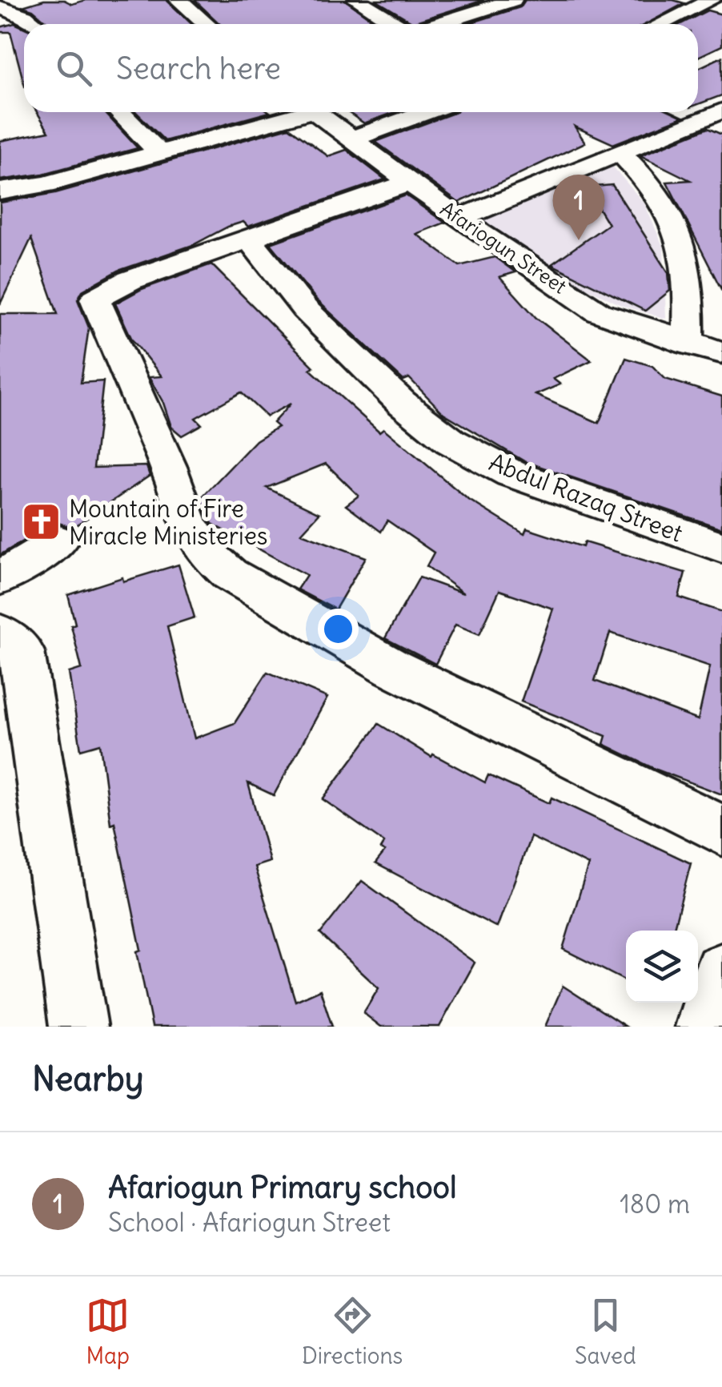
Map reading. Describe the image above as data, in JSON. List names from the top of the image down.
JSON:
{
  "streets": {
    "street": ["Afariogun Street", "Abdul Razaq Street"]
  },
  "places": {
    "church": ["Mountain of Fire Miracle Ministeries"]
  },
  "page": {
    "search": "Search here",
    "pins": "1",
    "heading": "Nearby",
    "list": [
      {
        "mark": "1",
        "name": "Afariogun Primary school",
        "note": "School · Afariogun Street",
        "value": "180 m"
      }
    ],
    "nav": ["Map", "Directions", "Saved"]
  }
}
